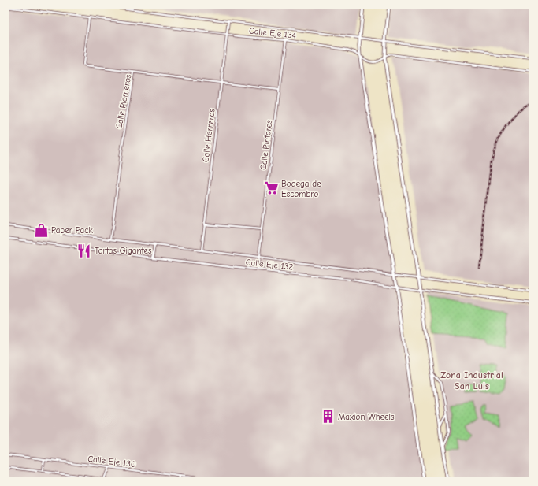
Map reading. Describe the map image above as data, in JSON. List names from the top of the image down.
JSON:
{
  "streets": {
    "street": [
      "Calle Eje 134",
      "Calle Plomeros",
      "Calle Herreros",
      "Calle Pintores",
      "Calle Eje 132",
      "Calle Eje 130"
    ]
  },
  "crossings": [
    ["Calle Eje 134", "Calle Herreros"],
    ["Calle Eje 134", "Calle Pintores"],
    ["Calle Plomeros", "Calle Herreros"],
    ["Calle Plomeros", "Calle Pintores"],
    ["Calle Plomeros", "Calle Eje 132"],
    ["Calle Herreros", "Calle Eje 132"],
    ["Calle Pintores", "Calle Eje 132"]
  ],
  "districts": ["Zona Industrial San Luis"],
  "places": {
    "supermarket": ["Bodega de Escombro"],
    "shop": ["Paper Pack"],
    "restaurant": ["Tortas Gigantes"],
    "building": ["Maxion Wheels"]
  }
}
